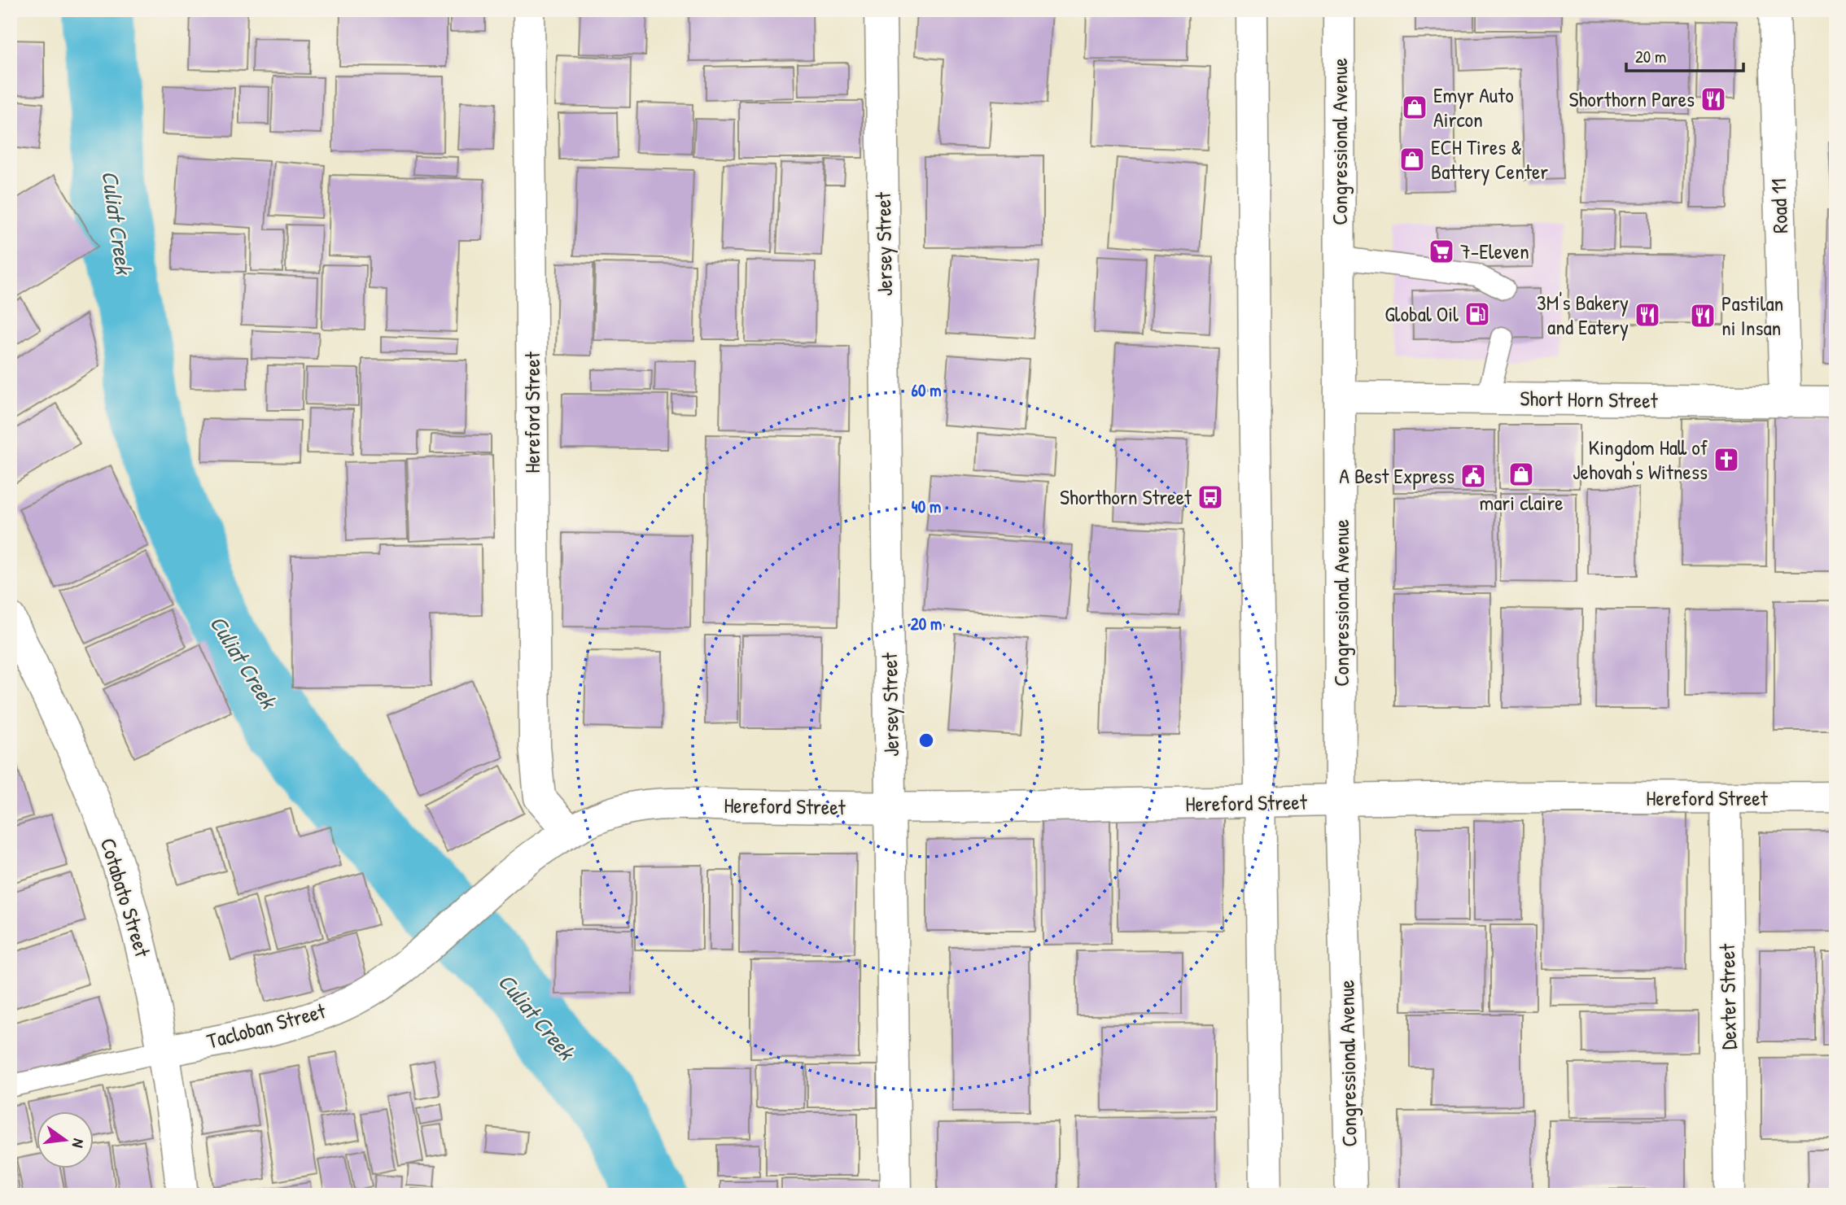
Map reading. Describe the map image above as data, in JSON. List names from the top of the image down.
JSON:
{
  "streets": {
    "street": [
      "Congressional Avenue",
      "Road 11",
      "Jersey Street",
      "Short Horn Street",
      "Hereford Street",
      "Cotabato Street",
      "Dexter Street",
      "Tacloban Street"
    ]
  },
  "crossings": [
    ["Congressional Avenue", "Short Horn Street"],
    ["Congressional Avenue", "Hereford Street"],
    ["Road 11", "Short Horn Street"],
    ["Jersey Street", "Hereford Street"],
    ["Hereford Street", "Dexter Street"],
    ["Hereford Street", "Tacloban Street"],
    ["Cotabato Street", "Tacloban Street"]
  ],
  "water": ["Culiat Creek"],
  "places": {
    "restaurant": ["Shorthorn Pares", "3M's Bakery and Eatery", "Pastilan ni Insan"],
    "shop": ["Emyr Auto Aircon", "ECH Tires & Battery Center", "mari claire"],
    "supermarket": ["7-Eleven"],
    "fuel station": ["Global Oil"],
    "church": ["Kingdom Hall of Jehovah's Witness"],
    "public building": ["A Best Express"],
    "bus stop": ["Shorthorn Street"]
  },
  "scale_bar": "20 m",
  "north": "right",
  "rings": ["60 m", "40 m", "20 m"]
}
